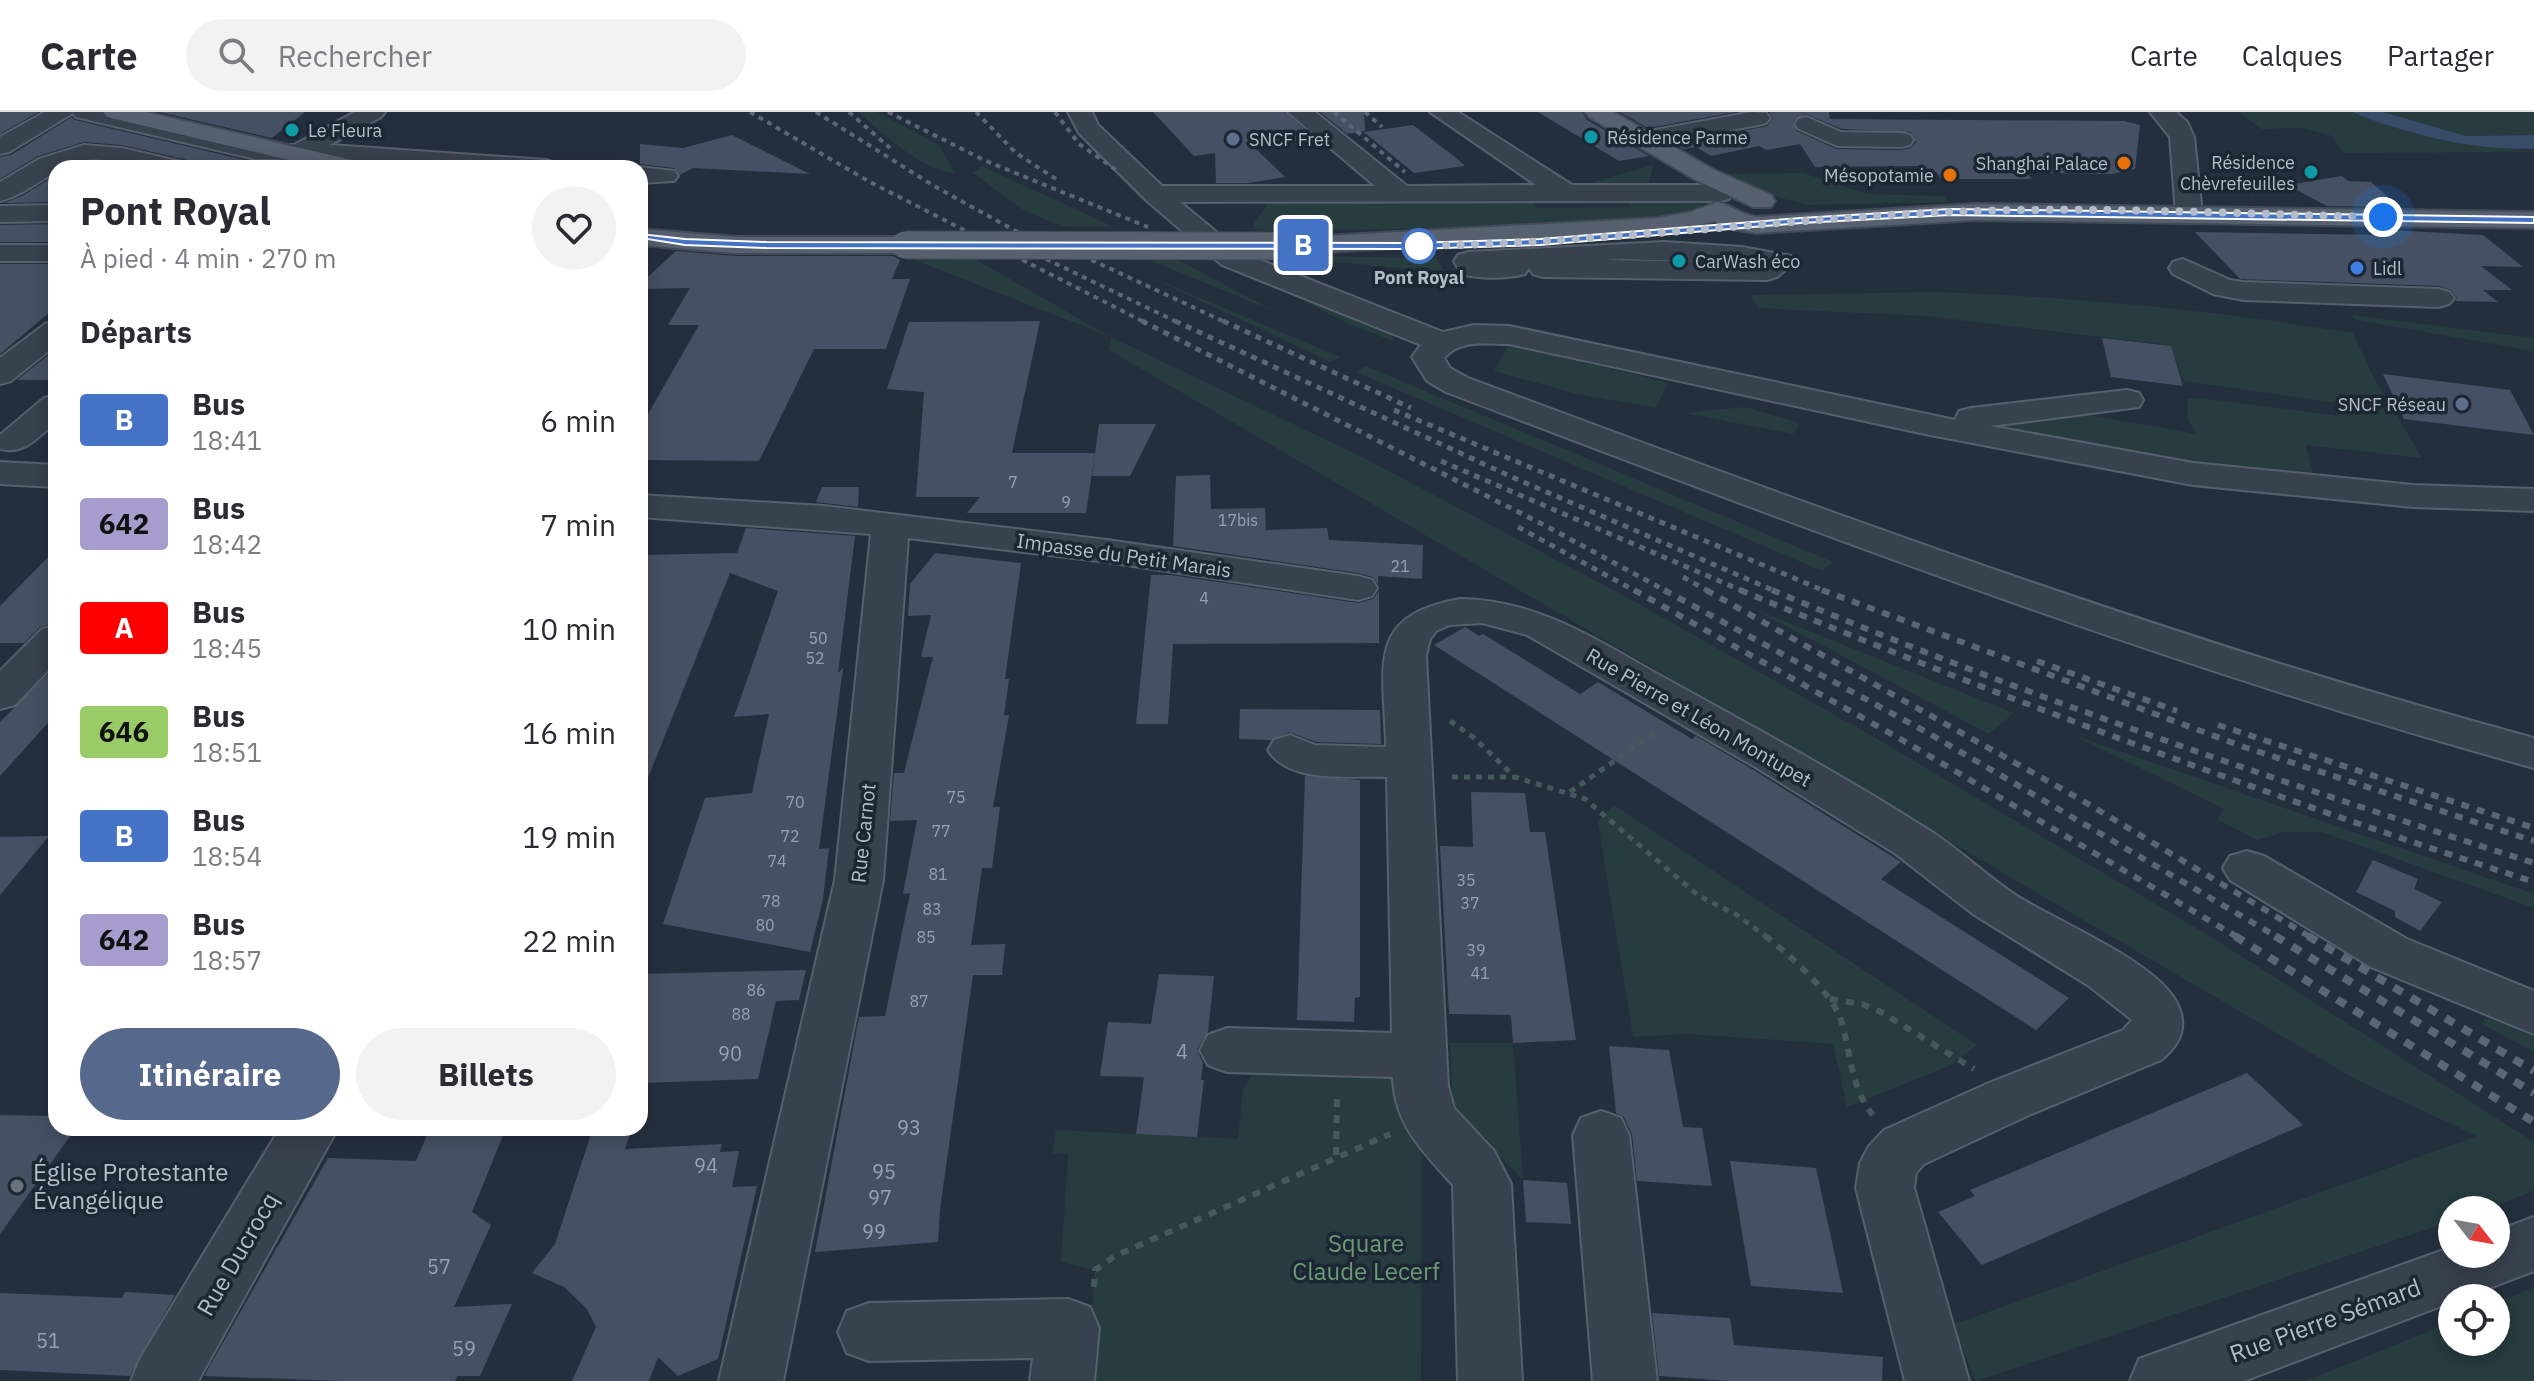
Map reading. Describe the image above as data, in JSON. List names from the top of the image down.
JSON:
{
  "streets": {
    "street": [
      "Impasse du Petit Marais",
      "Rue Pierre et Léon Montupet",
      "Rue Carnot",
      "Rue Ducrocq",
      "Rue Pierre Sémard"
    ]
  },
  "crossings": [
    ["Impasse du Petit Marais", "Rue Carnot"]
  ],
  "parks": ["Square Claude Lecerf"],
  "places": [
    "Le Fleura",
    "Résidence Parme",
    "SNCF Fret",
    "Shanghai Palace",
    "Résidence Chèvrefeuilles",
    "Mésopotamie",
    "Pont Royal",
    "CarWash éco",
    "Lidl",
    "SNCF Réseau",
    "Église Protestante Évangélique"
  ],
  "lines": ["bus line B"],
  "house_numbers": [
    "7",
    "9",
    "17bis",
    "21",
    "4",
    "50",
    "52",
    "75",
    "70",
    "77",
    "72",
    "74",
    "81",
    "35",
    "78",
    "37",
    "83",
    "80",
    "85",
    "39",
    "41",
    "86",
    "87",
    "88",
    "4",
    "90",
    "93",
    "94",
    "95",
    "97",
    "99",
    "57",
    "51",
    "59"
  ],
  "north": "bottom right",
  "page": {
    "header": "Carte",
    "search": "Rechercher",
    "nav": ["Carte", "Calques", "Partager"],
    "on_map": "B",
    "heading": [
      ["Pont Royal", "À pied · 4 min · 270 m"],
      "Départs"
    ],
    "list": [
      {
        "mark": "B",
        "name": "Bus",
        "note": "18:41",
        "value": "6 min"
      },
      {
        "mark": "642",
        "name": "Bus",
        "note": "18:42",
        "value": "7 min"
      },
      {
        "mark": "A",
        "name": "Bus",
        "note": "18:45",
        "value": "10 min"
      },
      {
        "mark": "646",
        "name": "Bus",
        "note": "18:51",
        "value": "16 min"
      },
      {
        "mark": "B",
        "name": "Bus",
        "note": "18:54",
        "value": "19 min"
      },
      {
        "mark": "642",
        "name": "Bus",
        "note": "18:57",
        "value": "22 min"
      }
    ],
    "buttons": ["Itinéraire", "Billets"]
  }
}
